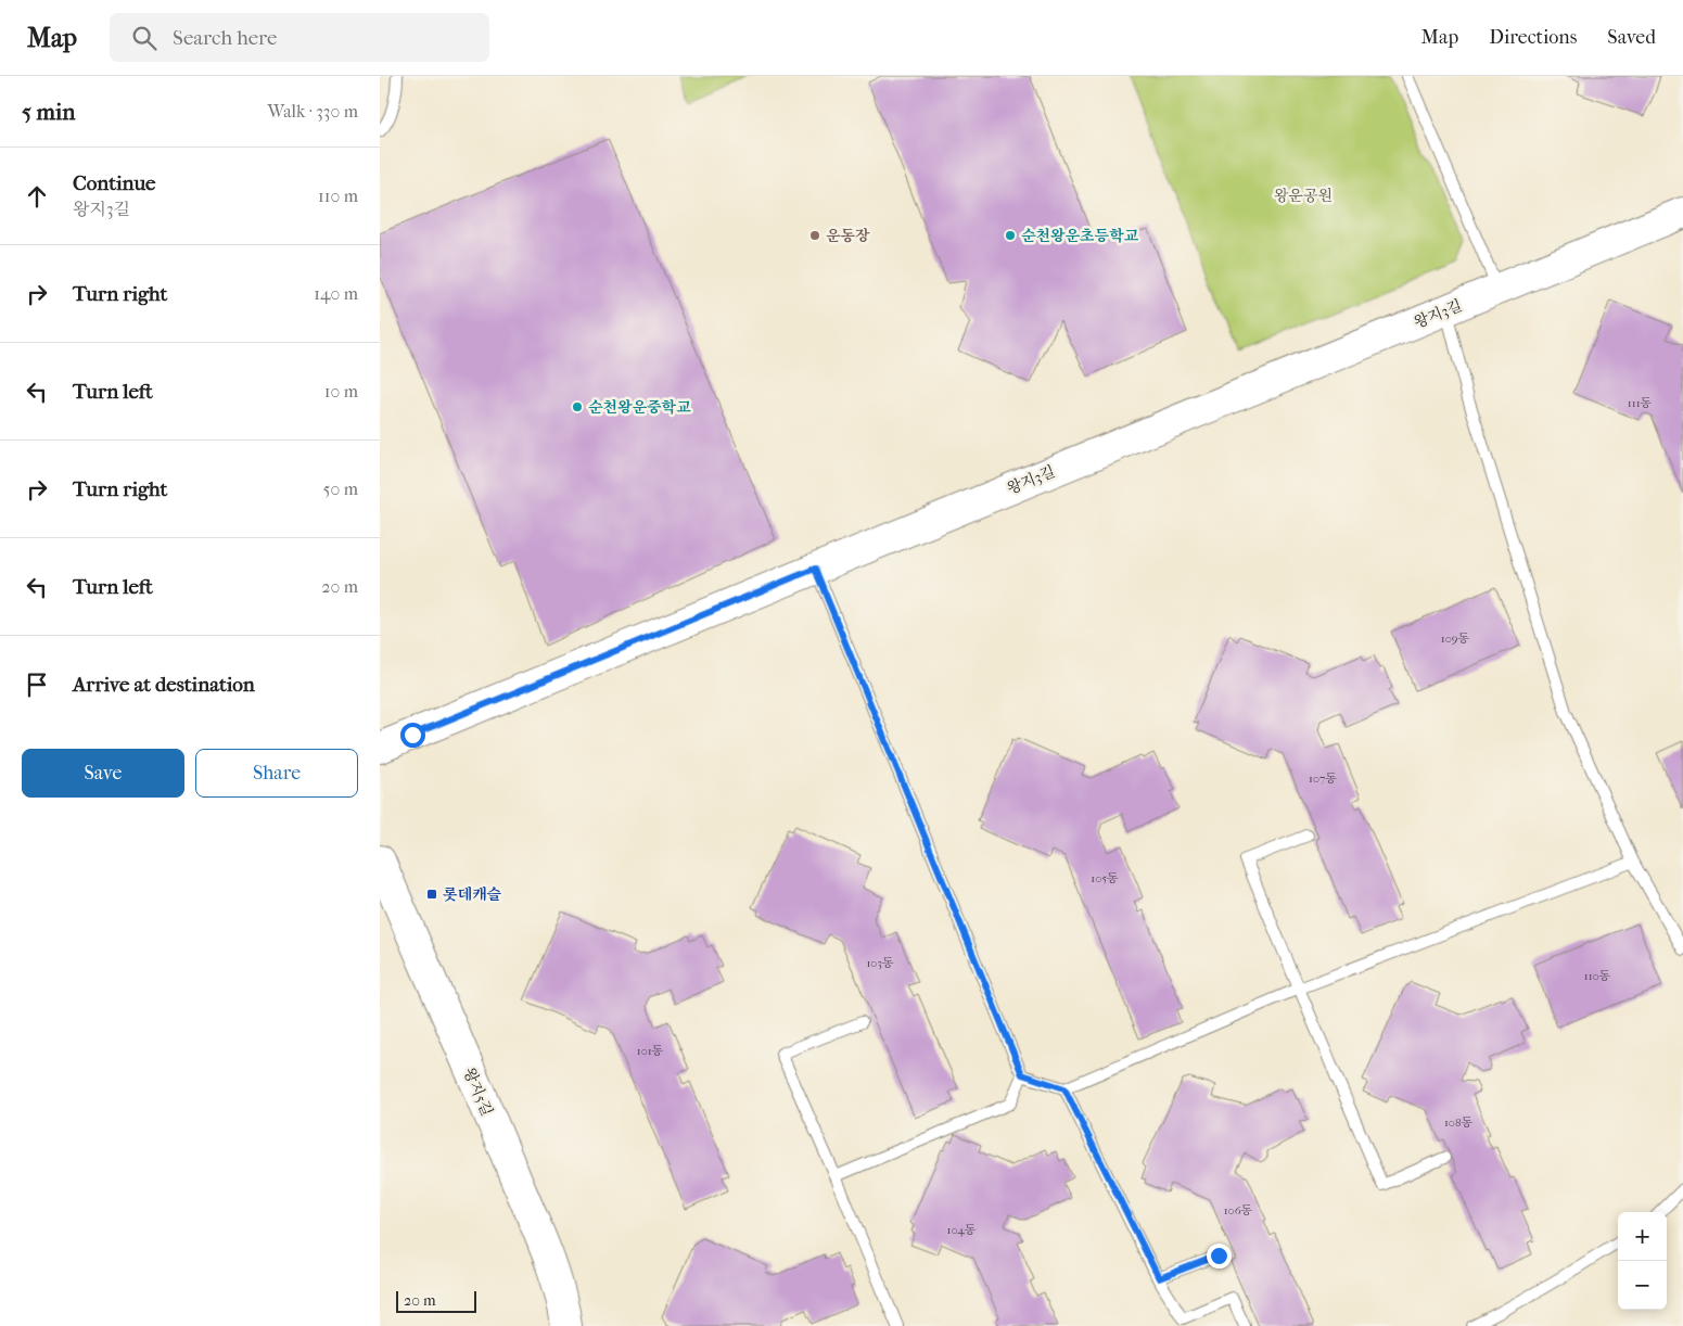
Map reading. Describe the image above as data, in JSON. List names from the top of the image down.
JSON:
{
  "streets": {
    "street": ["왕지3길", "왕지5길"]
  },
  "parks": ["왕운공원"],
  "places": {
    "other": ["운동장", "순천왕운초등학교", "순천왕운중학교"],
    "transit": ["롯데캐슬"]
  },
  "house_numbers": [
    "111동",
    "109동",
    "107동",
    "105동",
    "103동",
    "110동",
    "101동",
    "108동",
    "106동",
    "104동"
  ],
  "scale_bar": "20 m",
  "page": {
    "header": "Map",
    "search": "Search here",
    "nav": ["Map", "Directions", "Saved"],
    "heading": ["5 min", "Walk · 330 m"],
    "list": [
      ["Continue", "왕지3길", "110 m"],
      ["Turn right", "140 m"],
      ["Turn left", "10 m"],
      ["Turn right", "50 m"],
      ["Turn left", "20 m"],
      "Arrive at destination"
    ],
    "buttons": ["Save", "Share"],
    "map_buttons": ["+", "−"],
    "scale": "20 m"
  }
}
